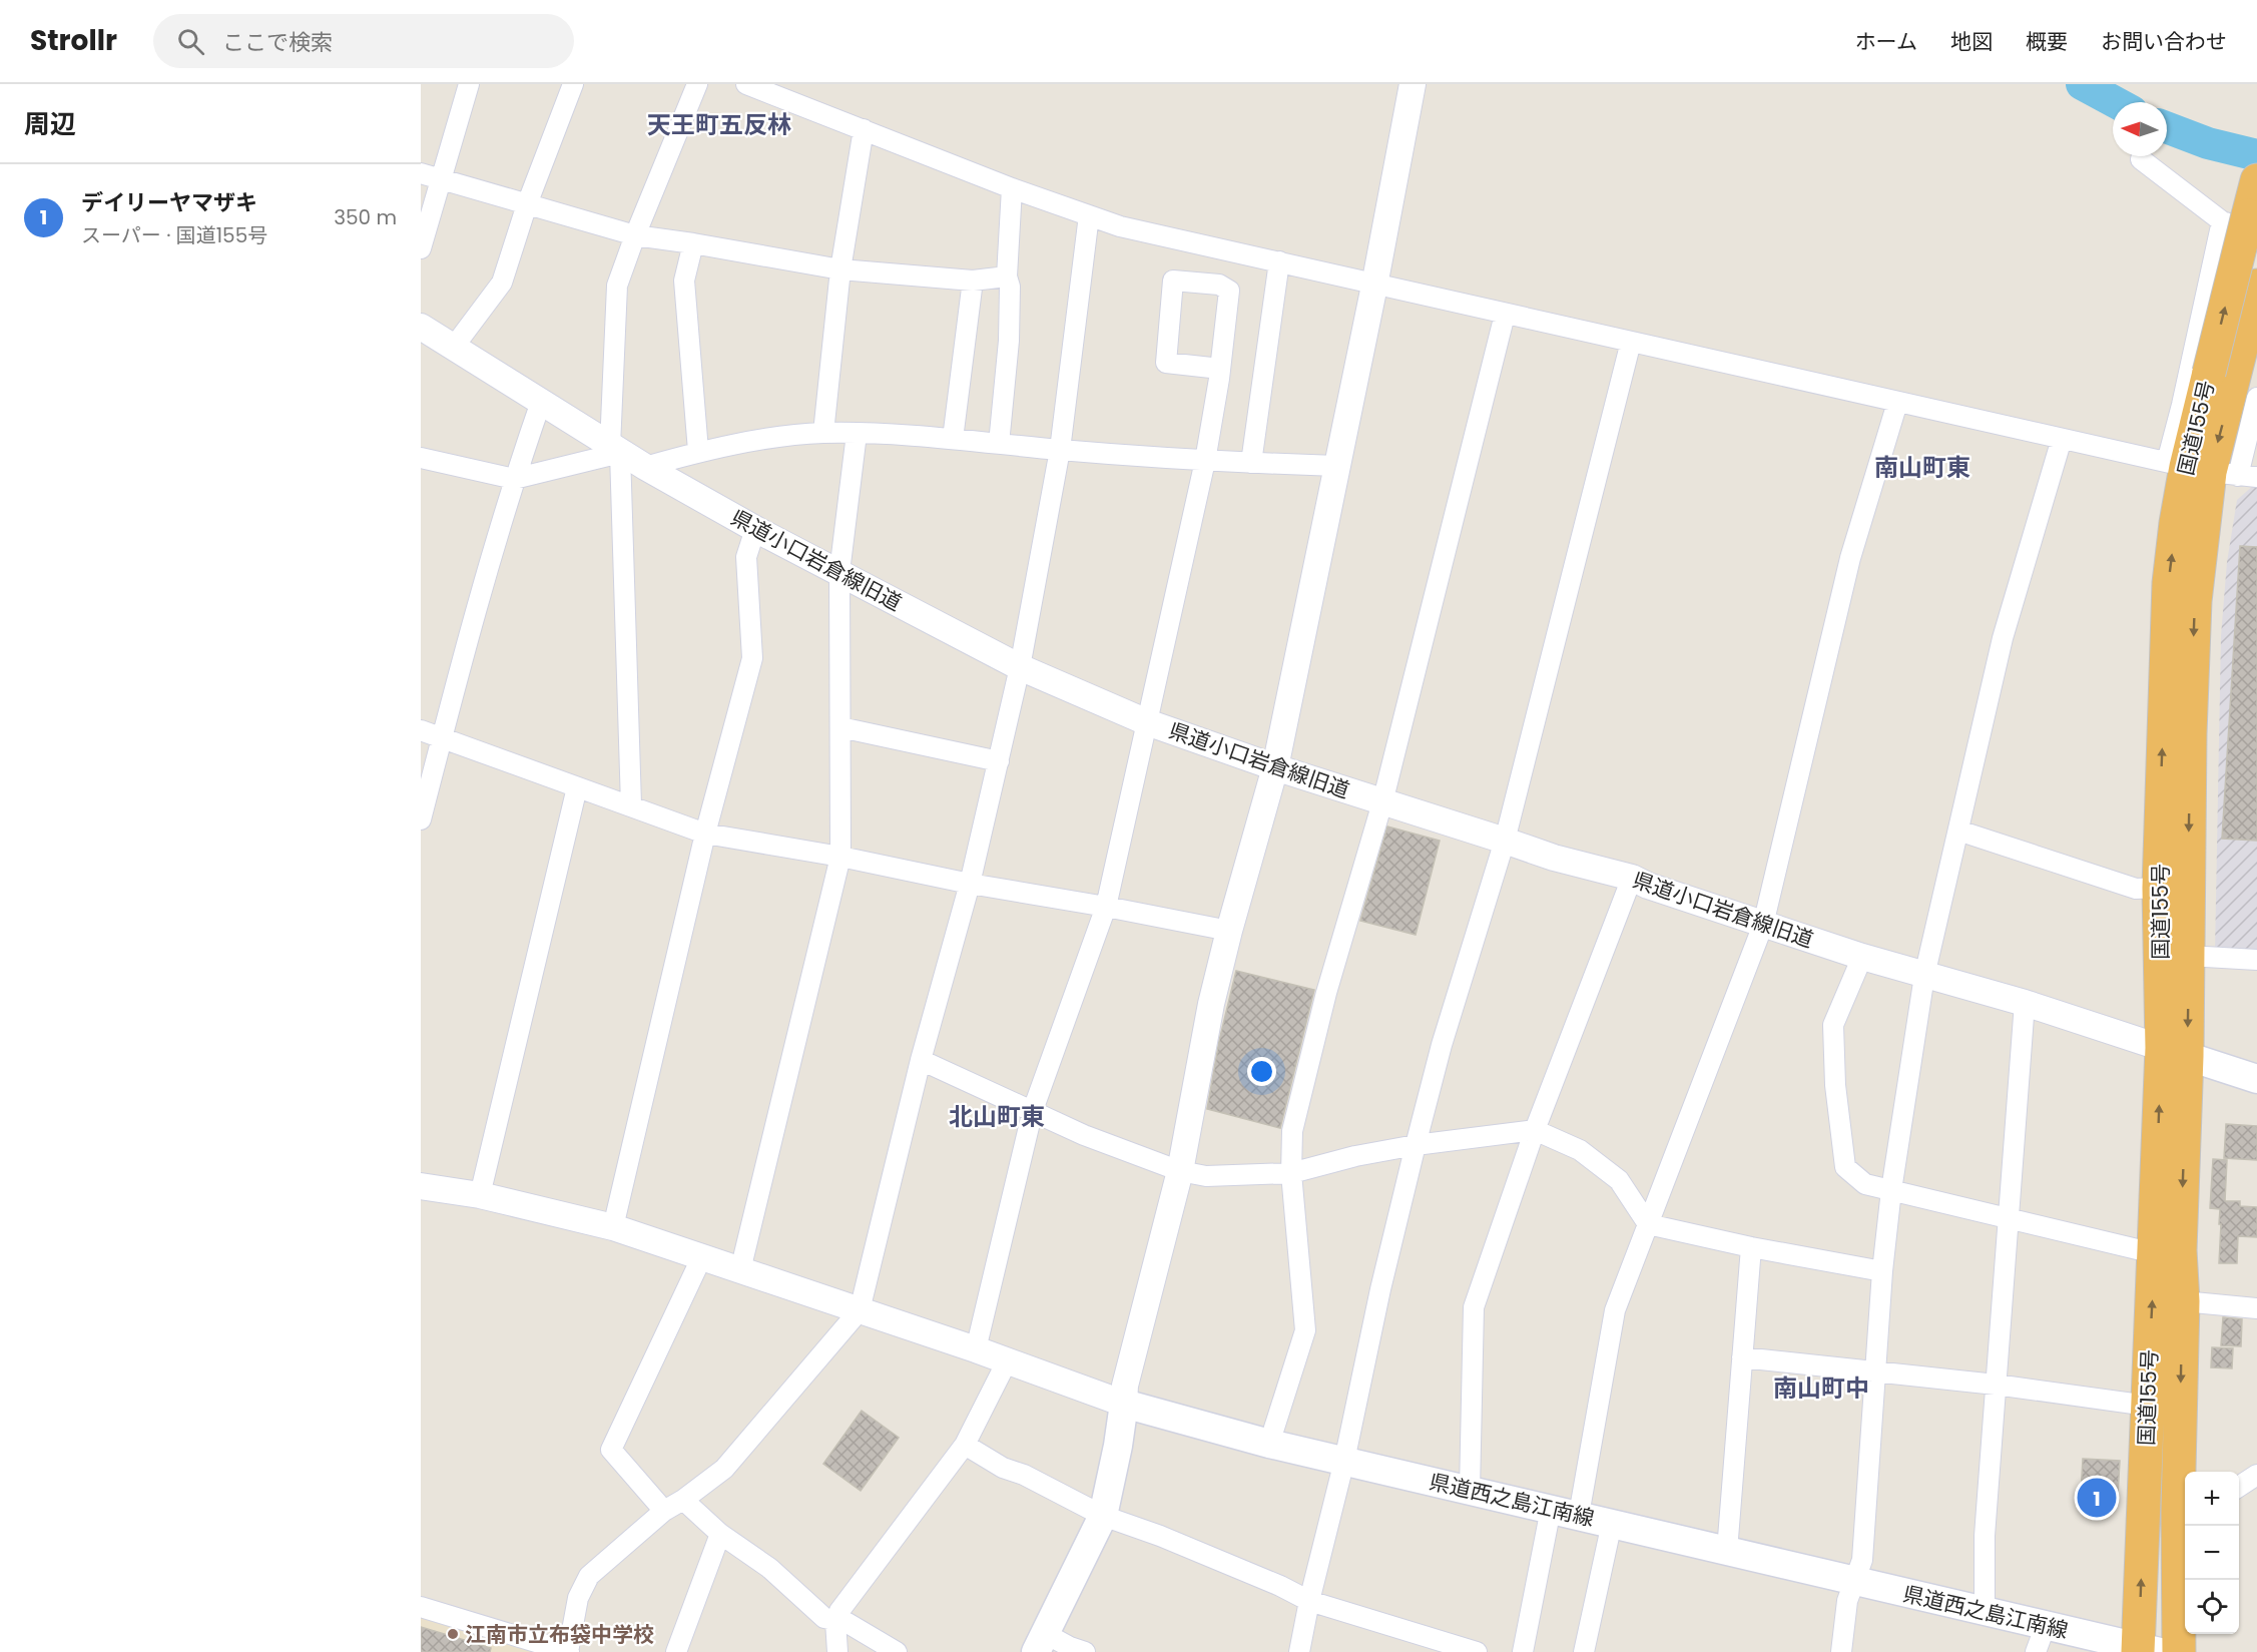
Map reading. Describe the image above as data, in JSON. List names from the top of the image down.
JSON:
{
  "streets": {
    "highway": ["国道155号"],
    "main road": ["県道西之島江南線"],
    "street": ["県道小口岩倉線旧道"]
  },
  "crossings": [
    ["国道155号", "県道小口岩倉線旧道"],
    ["国道155号", "県道西之島江南線"]
  ],
  "districts": [
    "天王町五反林",
    "南山町東",
    "北山町東",
    "南山町中"
  ],
  "places": ["江南市立布袋中学校"],
  "north": "left",
  "page": {
    "header": "Strollr",
    "search": "ここで検索",
    "nav": [
      "ホーム",
      "地図",
      "概要",
      "お問い合わせ"
    ],
    "heading": "周辺",
    "list": [
      {
        "mark": "1",
        "name": "デイリーヤマザキ",
        "note": "スーパー · 国道155号",
        "value": "350 m"
      }
    ],
    "map_buttons": ["+", "−"],
    "pins": "1"
  }
}
